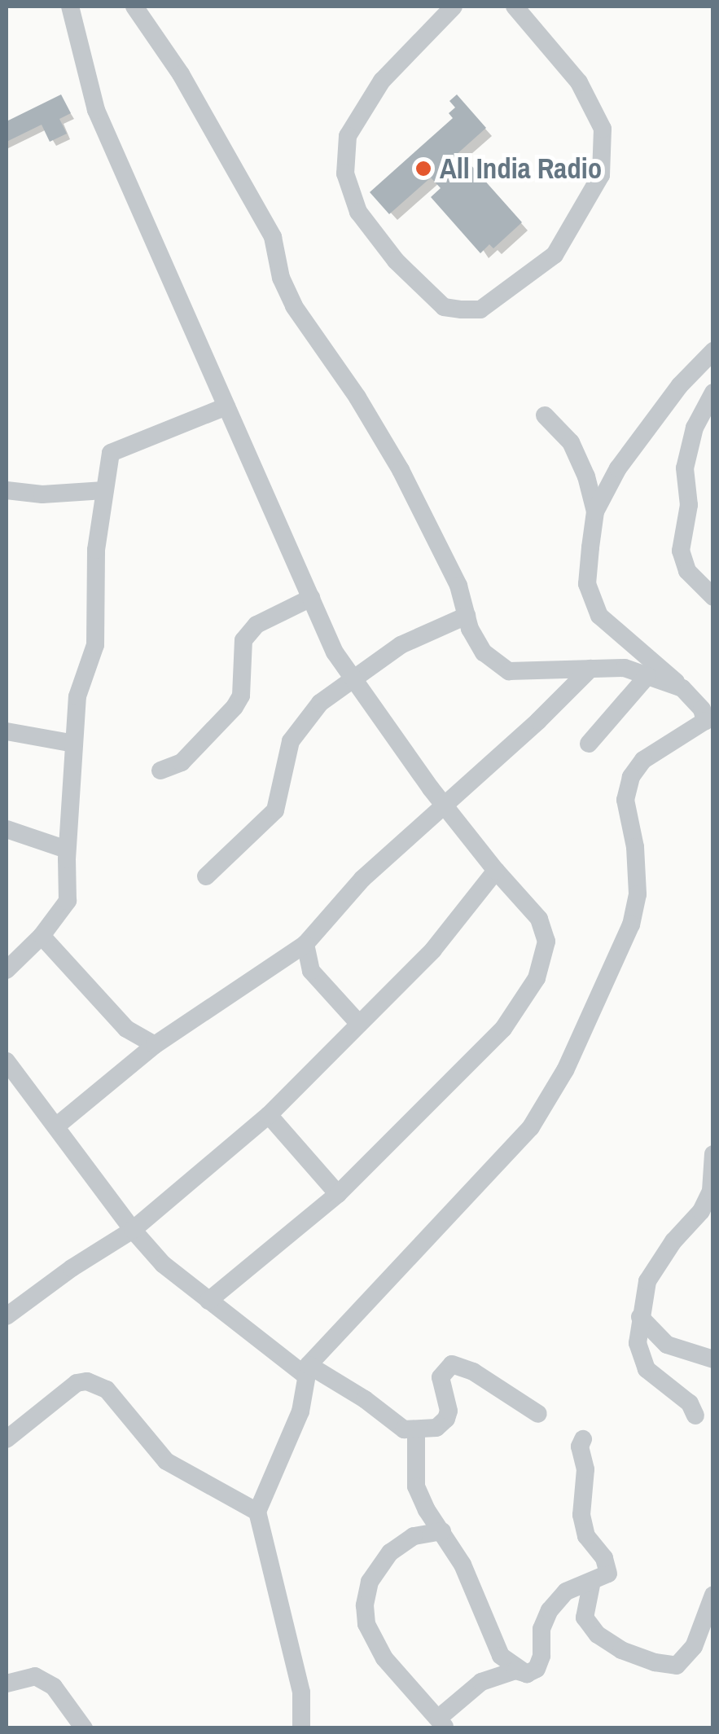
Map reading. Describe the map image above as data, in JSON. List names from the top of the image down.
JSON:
{
  "places": ["All India Radio"]
}
